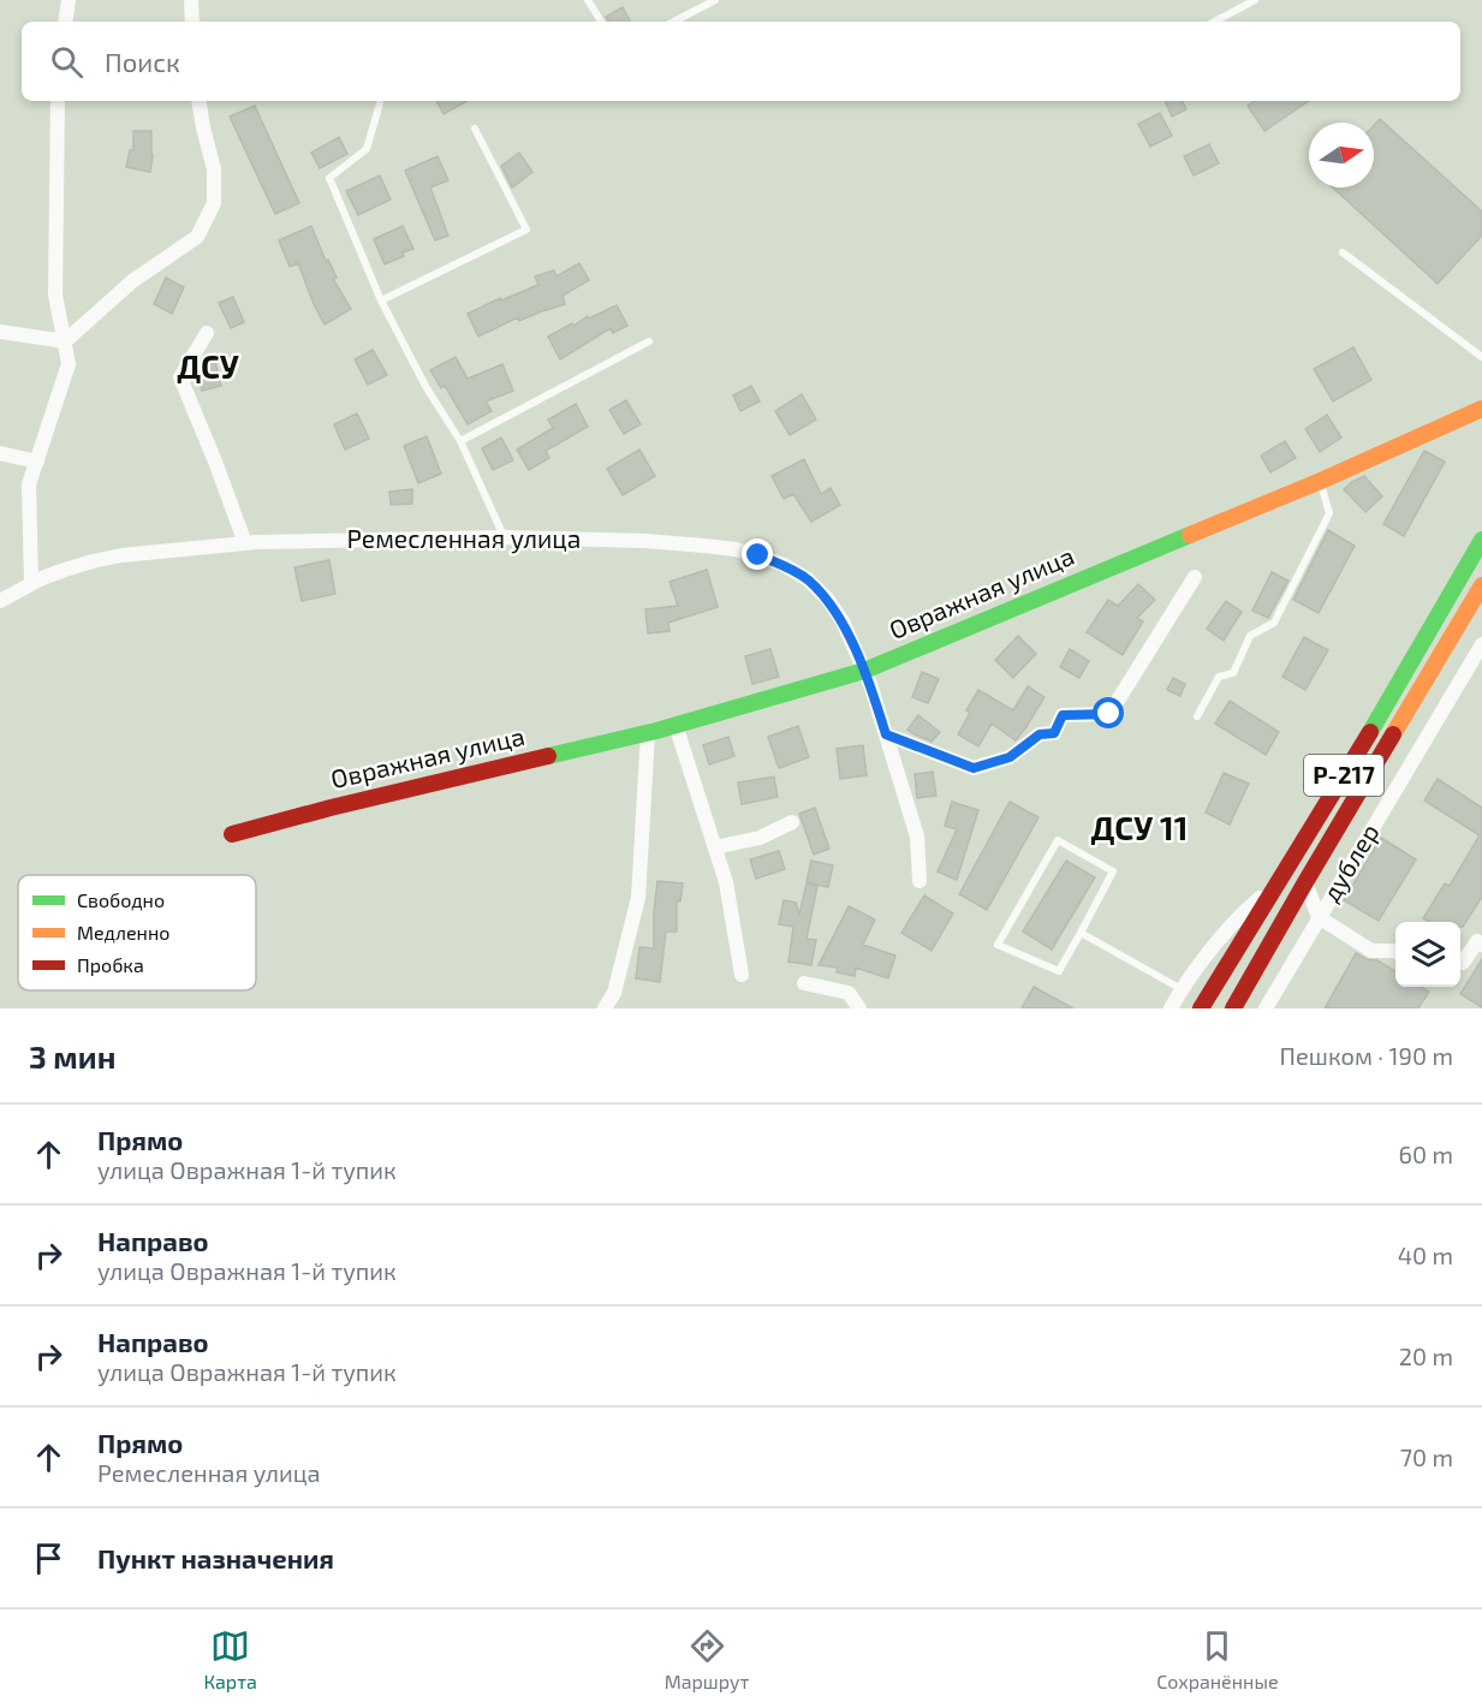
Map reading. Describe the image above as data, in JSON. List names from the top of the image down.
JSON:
{
  "streets": {
    "main road": ["Овражная улица", "Р-217"],
    "street": ["Ремесленная улица", "дублер"]
  },
  "crossings": [
    ["Ремесленная улица", "Овражная улица"]
  ],
  "districts": ["ДСУ", "ДСУ 11"],
  "legend": ["Свободно", "Медленно", "Пробка"],
  "north": "right",
  "page": {
    "search": "Поиск",
    "heading": ["3 мин", "Пешком · 190 m"],
    "list": [
      ["Прямо", "улица Овражная 1-й тупик", "60 m"],
      ["Направо", "улица Овражная 1-й тупик", "40 m"],
      ["Направо", "улица Овражная 1-й тупик", "20 m"],
      ["Прямо", "Ремесленная улица", "70 m"],
      "Пункт назначения"
    ],
    "nav": ["Карта", "Маршрут", "Сохранённые"]
  }
}
